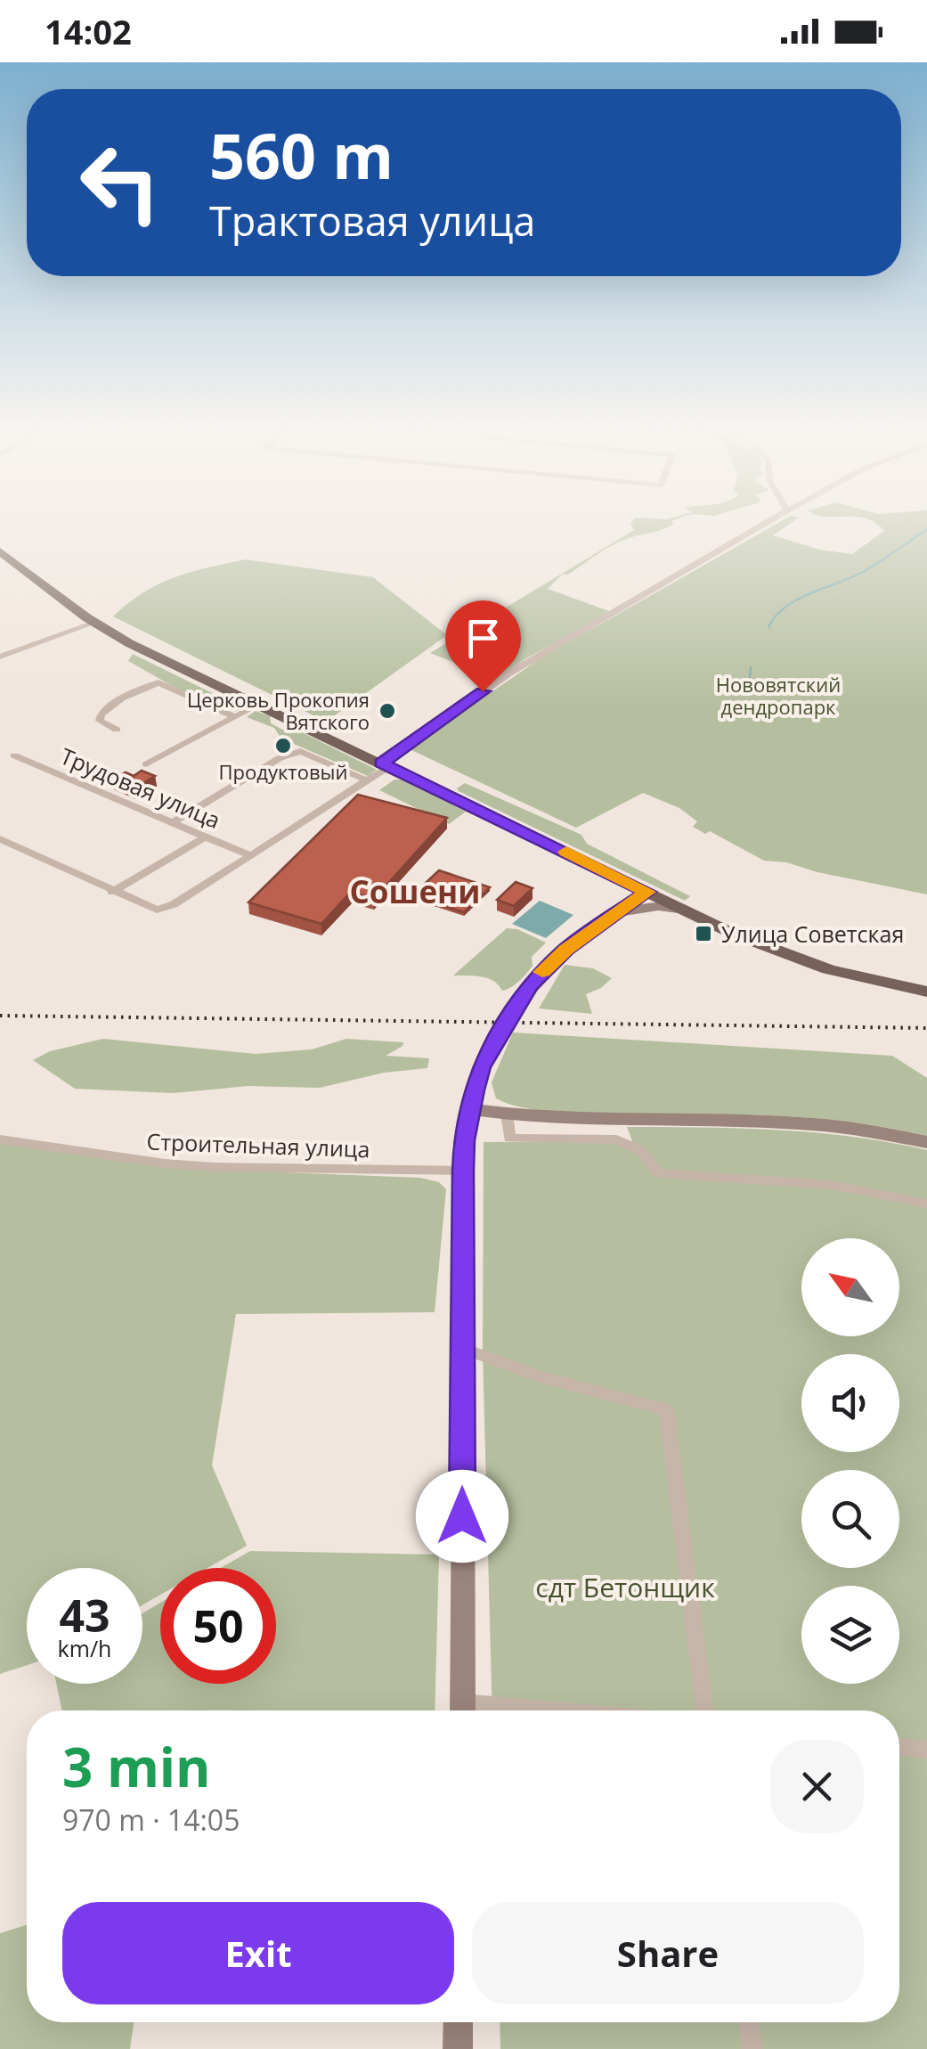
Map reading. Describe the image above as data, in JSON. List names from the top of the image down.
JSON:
{
  "streets": {
    "street": ["Трудовая улица", "Строительная улица"]
  },
  "districts": ["Сошени"],
  "parks": ["Нововятский дендропарк", "сдт Бетонщик"],
  "places": {
    "other": ["Церковь Прокопия Вятского", "Продуктовый"],
    "transit": ["Улица Советская"]
  },
  "north": "top left",
  "page": {
    "status": "14:02",
    "turn": ["560 m", "Трактовая улица"],
    "speed": "43 km/h",
    "limit": "50",
    "heading": ["3 min", "970 m · 14:05"],
    "buttons": ["Exit", "Share"]
  }
}
